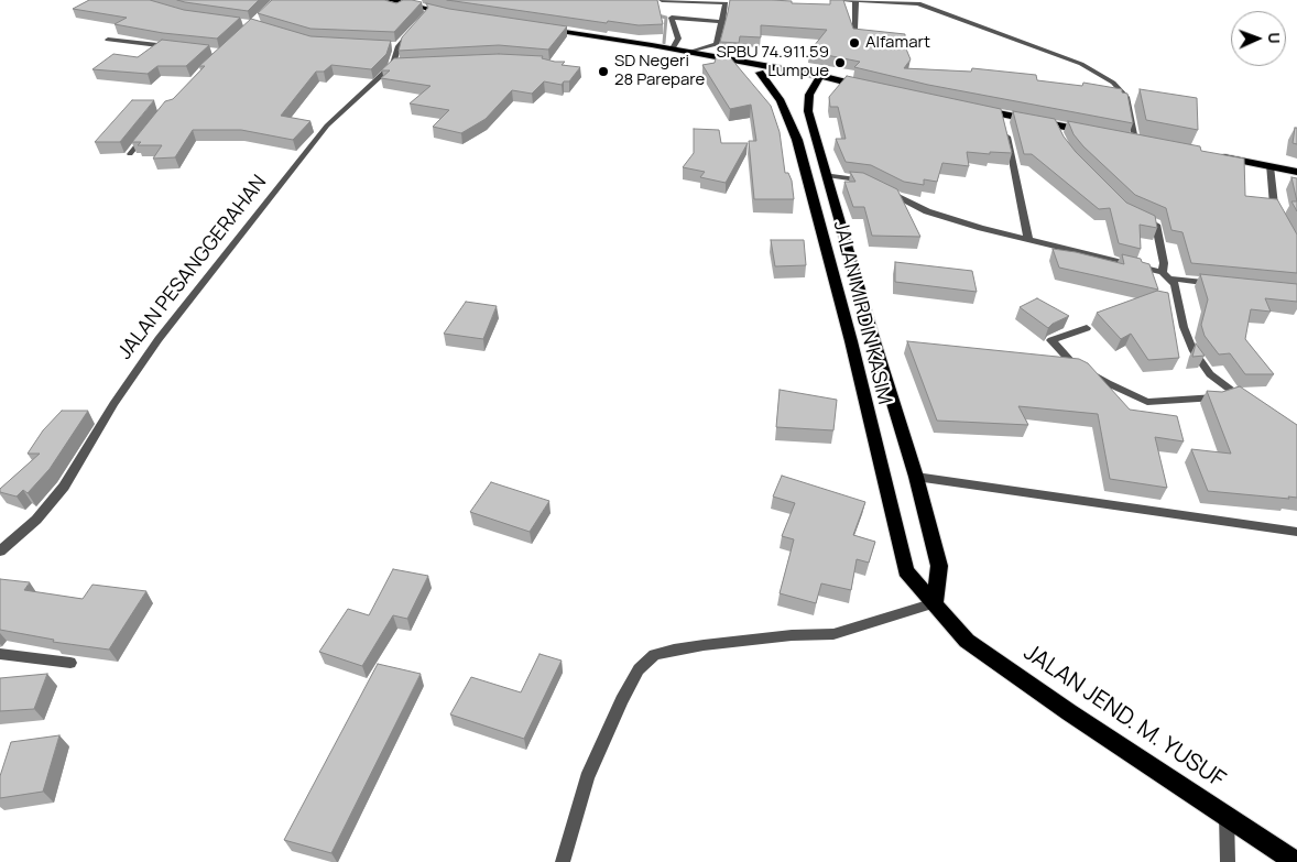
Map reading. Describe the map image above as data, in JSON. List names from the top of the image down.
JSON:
{
  "streets": {
    "highway": ["JALAN MIRDIN KASIM", "JALAN JEND. M. YUSUF"],
    "street": ["JALAN PESANGGERAHAN"]
  },
  "crossings": [
    ["JALAN MIRDIN KASIM", "JALAN JEND. M. YUSUF"]
  ],
  "places": ["Alfamart", "SPBU 74.911.59 Lumpue", "SD Negeri 28 Parepare"],
  "north": "right"
}
